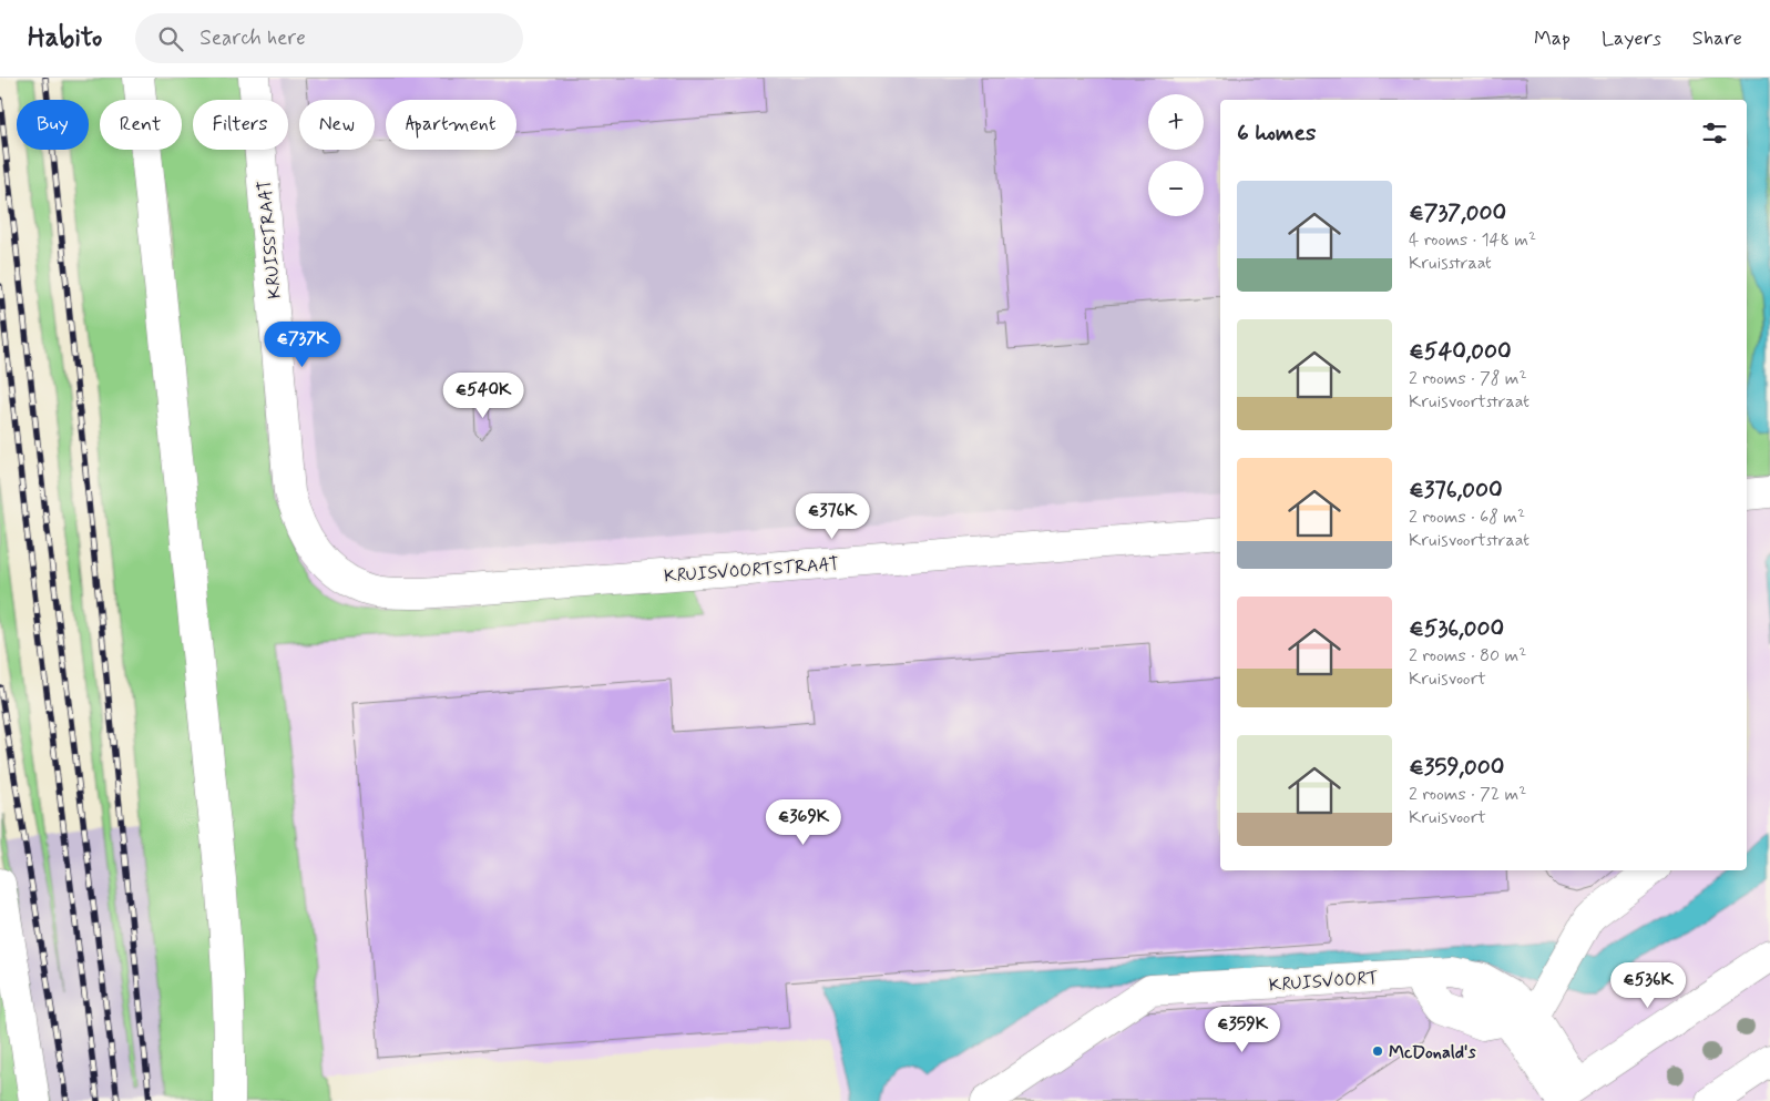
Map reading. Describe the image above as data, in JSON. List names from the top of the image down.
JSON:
{
  "streets": {
    "street": ["KRUISSTRAAT", "KRUISVOORTSTRAAT", "KRUISVOORT"]
  },
  "crossings": [
    ["KRUISSTRAAT", "KRUISVOORTSTRAAT"]
  ],
  "places": ["McDonald's"],
  "page": {
    "header": "Habito",
    "search": "Search here",
    "nav": ["Map", "Layers", "Share"],
    "map_buttons": ["+", "−"],
    "chip": [
      "Buy",
      "Rent",
      "Filters",
      "New",
      "Apartment"
    ],
    "heading": "6 homes",
    "list": [
      {
        "name": "€737,000",
        "note": "4 rooms · 148 m² · Kruisstraat"
      },
      {
        "name": "€540,000",
        "note": "2 rooms · 78 m² · Kruisvoortstraat"
      },
      {
        "name": "€376,000",
        "note": "2 rooms · 68 m² · Kruisvoortstraat"
      },
      {
        "name": "€536,000",
        "note": "2 rooms · 80 m² · Kruisvoort"
      },
      {
        "name": "€359,000",
        "note": "2 rooms · 72 m² · Kruisvoort"
      }
    ],
    "price": [
      "€737K",
      "€540K",
      "€376K",
      "€369K",
      "€536K",
      "€359K"
    ]
  }
}
